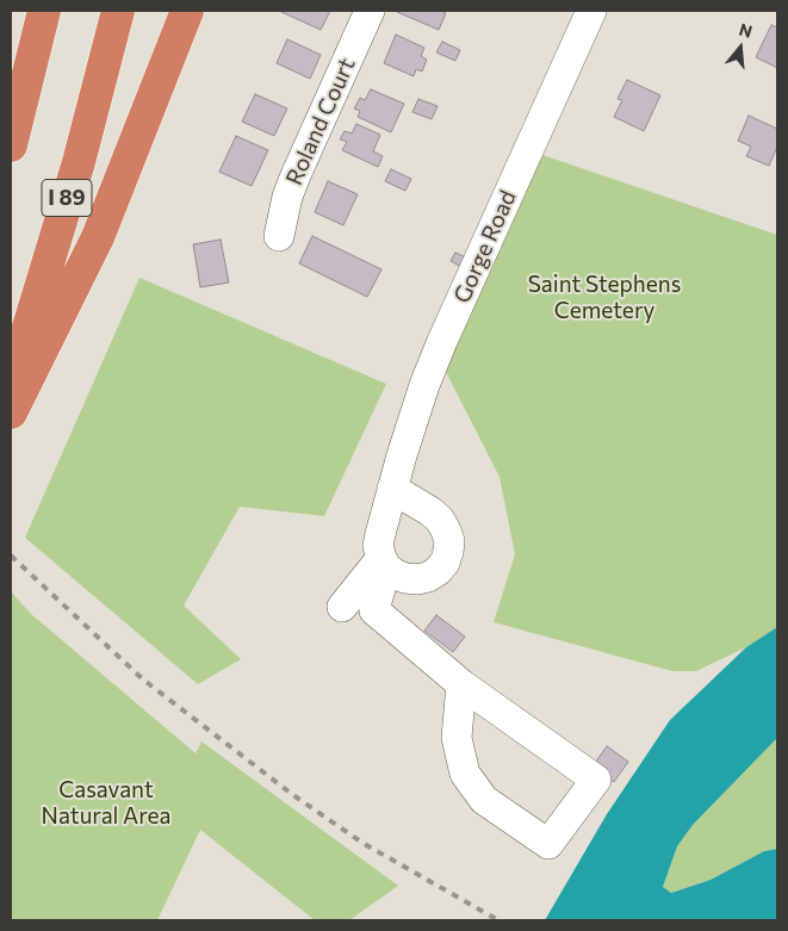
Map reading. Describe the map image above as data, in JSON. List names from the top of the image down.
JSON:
{
  "streets": {
    "highway": ["I 89"],
    "street": ["Roland Court", "Gorge Road"]
  },
  "parks": ["Saint Stephens Cemetery", "Casavant Natural Area"],
  "north": "top"
}
